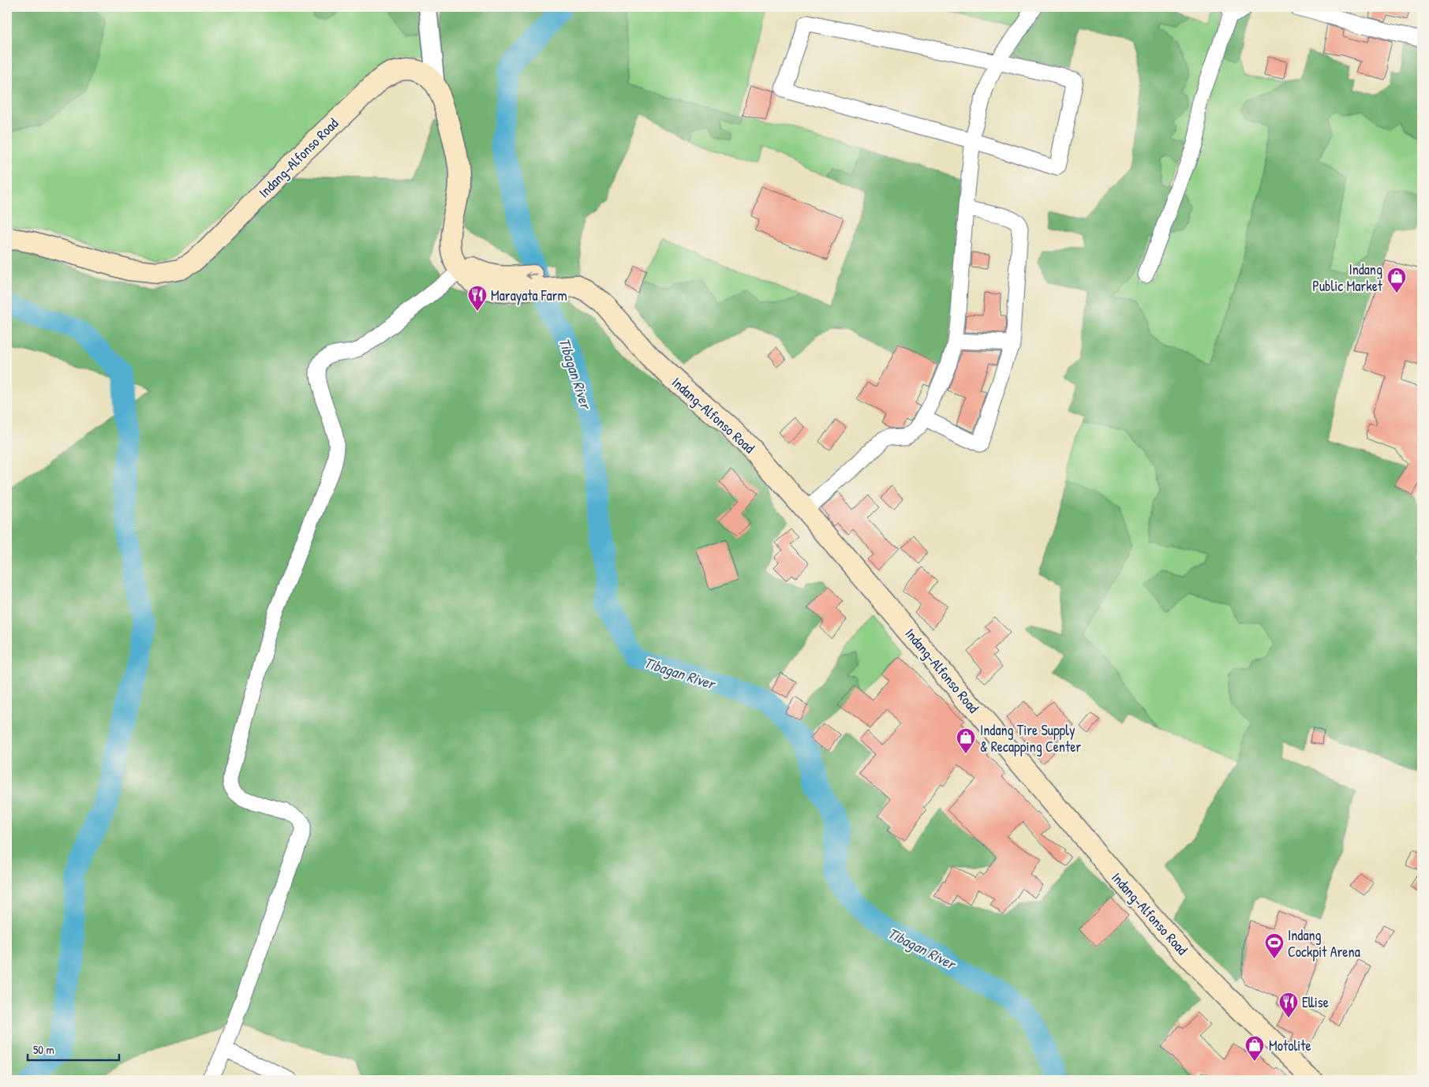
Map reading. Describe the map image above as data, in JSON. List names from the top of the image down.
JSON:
{
  "streets": {
    "main road": ["Indang-Alfonso Road"]
  },
  "water": ["Tibagan River"],
  "places": {
    "shop": ["Indang Public Market", "Indang Tire Supply & Recapping Center", "Motolite"],
    "restaurant": ["Marayata Farm", "Ellise"],
    "sports": ["Indang Cockpit Arena"]
  },
  "scale_bar": "50 m"
}
